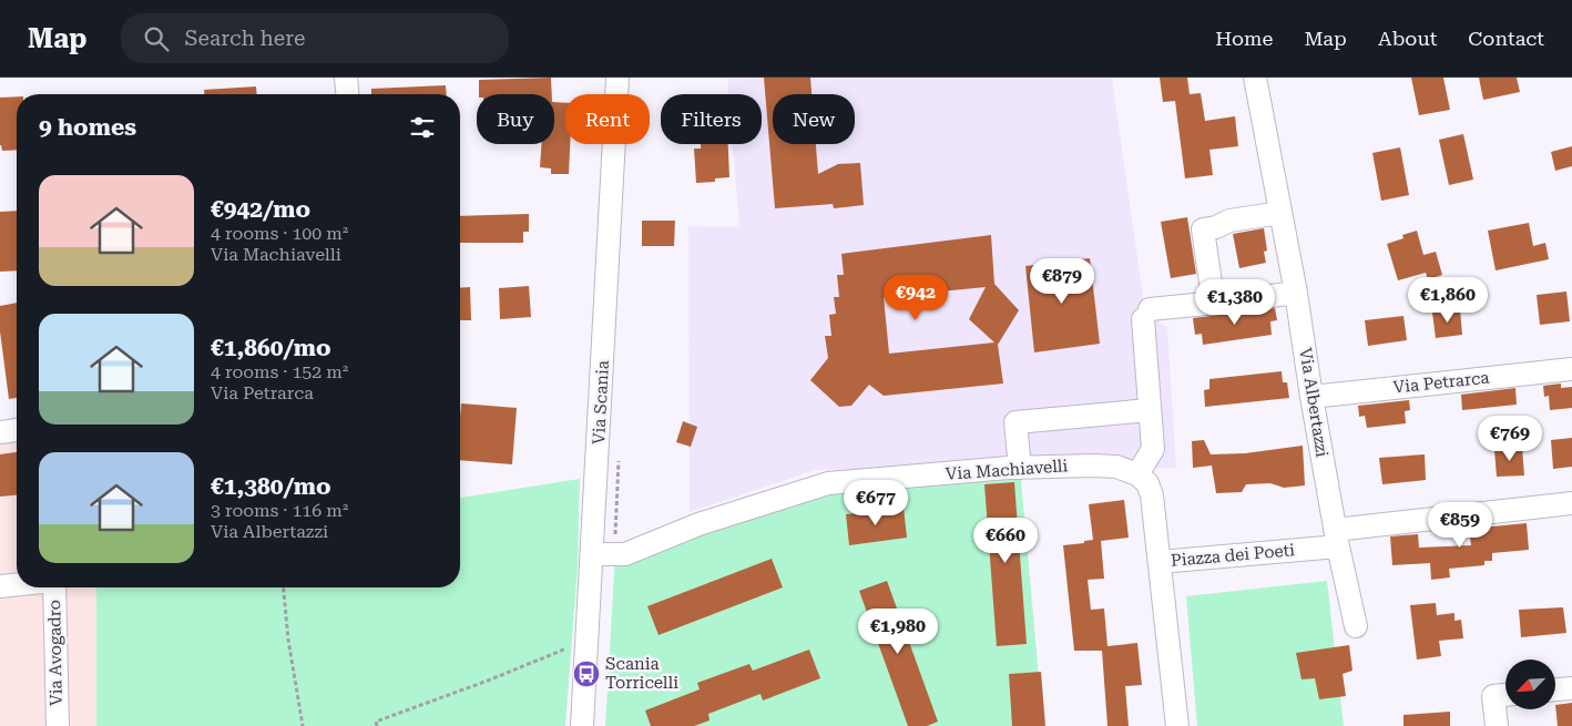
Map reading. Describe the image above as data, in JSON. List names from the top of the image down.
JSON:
{
  "streets": {
    "street": [
      "Via Petrarca",
      "Via Scania",
      "Via Albertazzi",
      "Via Machiavelli",
      "Piazza dei Poeti",
      "Via Avogadro"
    ]
  },
  "crossings": [
    ["Via Petrarca", "Via Albertazzi"],
    ["Via Scania", "Via Machiavelli"],
    ["Via Albertazzi", "Piazza dei Poeti"]
  ],
  "places": {
    "bus stop": ["Scania Torricelli"]
  },
  "north": "bottom left",
  "page": {
    "header": "Map",
    "search": "Search here",
    "nav": [
      "Home",
      "Map",
      "About",
      "Contact"
    ],
    "chip": [
      "Buy",
      "Rent",
      "Filters",
      "New"
    ],
    "heading": "9 homes",
    "list": [
      {
        "name": "€942/mo",
        "note": "4 rooms · 100 m² · Via Machiavelli"
      },
      {
        "name": "€1,860/mo",
        "note": "4 rooms · 152 m² · Via Petrarca"
      },
      {
        "name": "€1,380/mo",
        "note": "3 rooms · 116 m² · Via Albertazzi"
      }
    ],
    "price": [
      "€879",
      "€942",
      "€1,860",
      "€1,380",
      "€769",
      "€677",
      "€859",
      "€660",
      "€1,980"
    ]
  }
}
